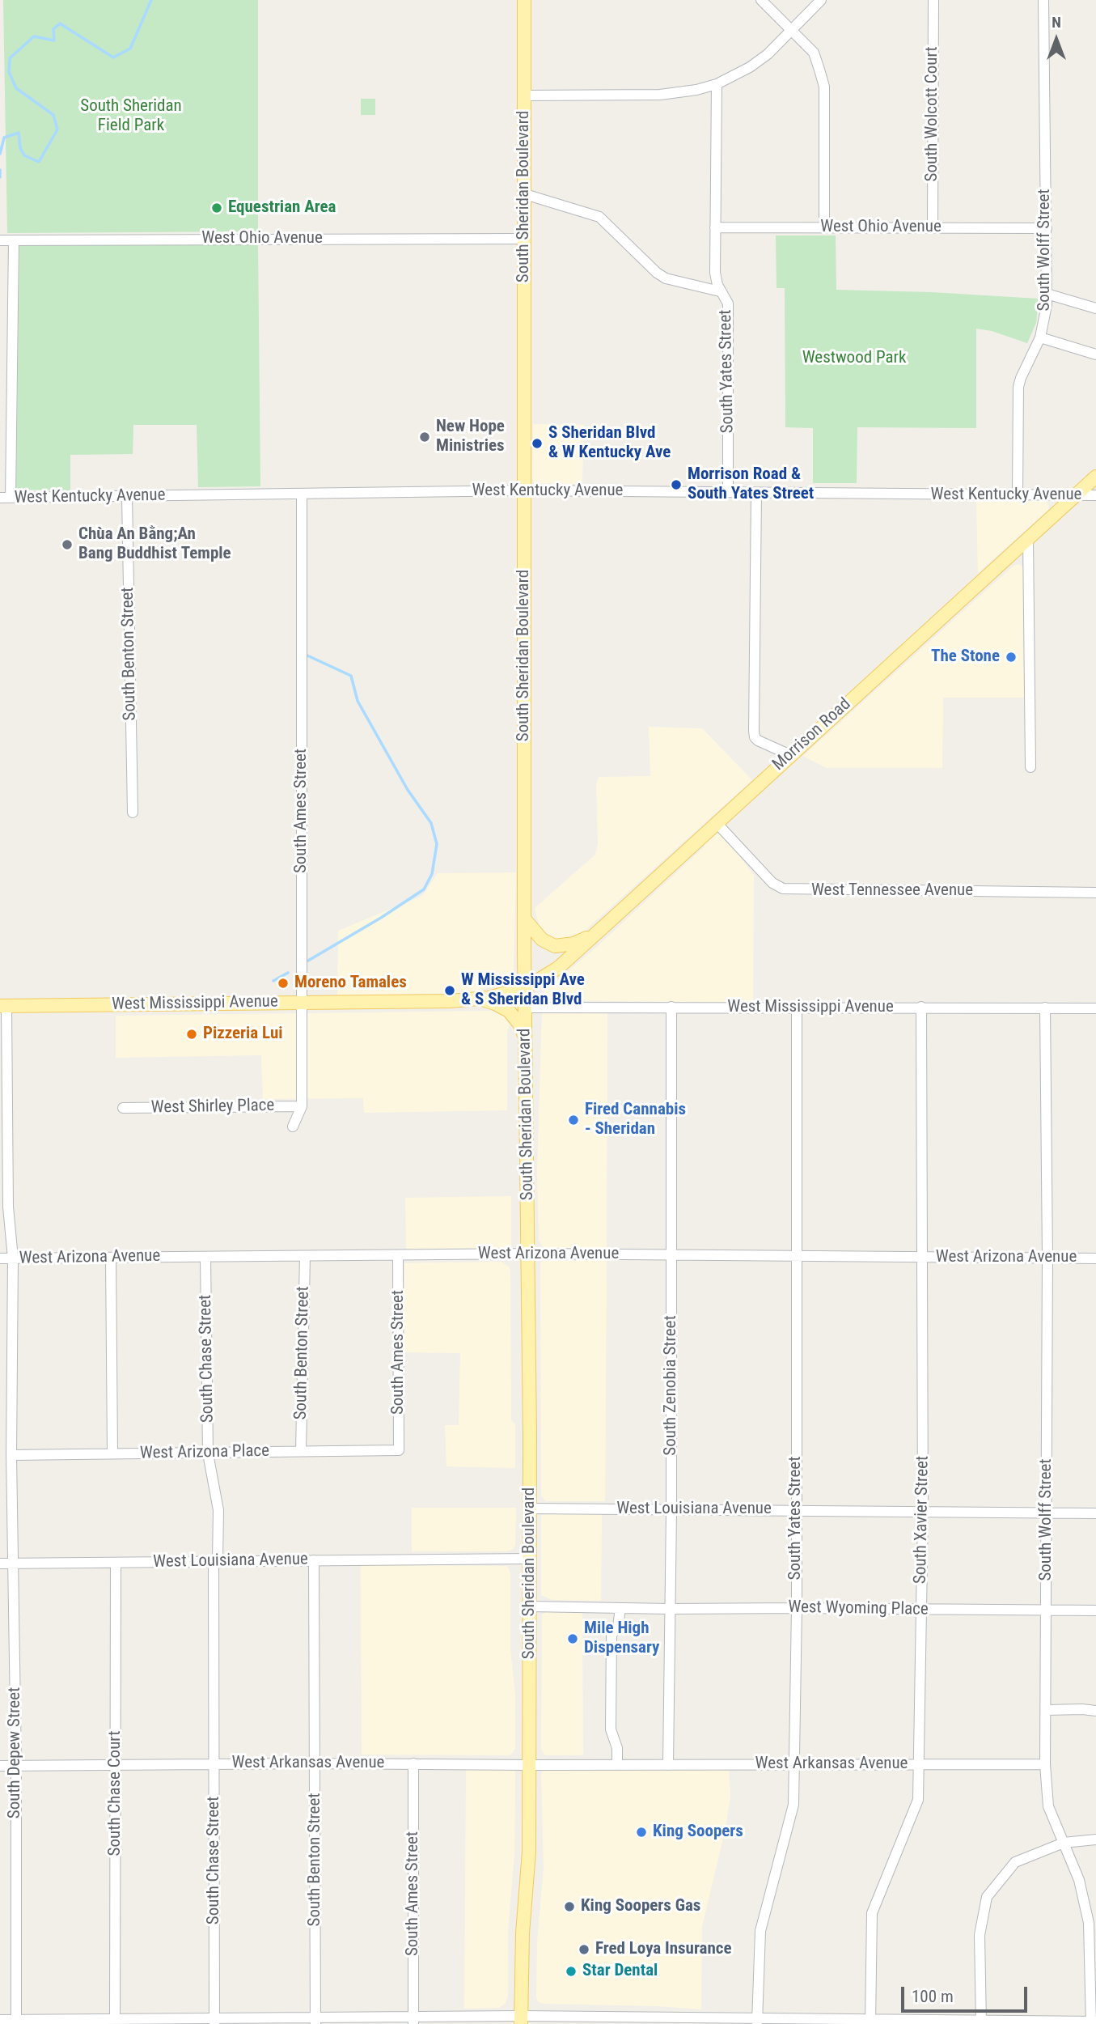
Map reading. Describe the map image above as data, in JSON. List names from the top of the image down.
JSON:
{
  "streets": {
    "main road": ["South Sheridan Boulevard", "Morrison Road", "West Mississippi Avenue"],
    "street": [
      "South Wolcott Court",
      "West Ohio Avenue",
      "South Wolff Street",
      "South Yates Street",
      "West Kentucky Avenue",
      "South Benton Street",
      "South Ames Street",
      "West Tennessee Avenue",
      "West Shirley Place",
      "West Arizona Avenue",
      "South Chase Street",
      "South Zenobia Street",
      "West Arizona Place",
      "West Louisiana Avenue",
      "South Xavier Street",
      "West Wyoming Place",
      "South Depew Street",
      "West Arkansas Avenue",
      "South Chase Court"
    ]
  },
  "crossings": [
    ["South Wolcott Court", "West Ohio Avenue"],
    ["South Sheridan Boulevard", "West Ohio Avenue"],
    ["South Sheridan Boulevard", "West Kentucky Avenue"],
    ["South Sheridan Boulevard", "Morrison Road"],
    ["South Sheridan Boulevard", "West Mississippi Avenue"],
    ["South Sheridan Boulevard", "West Arizona Avenue"],
    ["South Sheridan Boulevard", "West Louisiana Avenue"],
    ["South Sheridan Boulevard", "West Wyoming Place"],
    ["South Sheridan Boulevard", "West Arkansas Avenue"],
    ["West Ohio Avenue", "South Wolff Street"],
    ["West Ohio Avenue", "South Yates Street"],
    ["South Wolff Street", "West Kentucky Avenue"],
    ["South Wolff Street", "West Mississippi Avenue"],
    ["South Wolff Street", "West Arizona Avenue"],
    ["South Wolff Street", "West Louisiana Avenue"],
    ["South Wolff Street", "West Wyoming Place"],
    ["South Wolff Street", "West Arkansas Avenue"],
    ["South Yates Street", "West Kentucky Avenue"],
    ["South Yates Street", "West Mississippi Avenue"],
    ["South Yates Street", "West Arizona Avenue"],
    ["South Yates Street", "West Louisiana Avenue"],
    ["South Yates Street", "West Wyoming Place"],
    ["South Yates Street", "West Arkansas Avenue"],
    ["West Kentucky Avenue", "South Benton Street"],
    ["West Kentucky Avenue", "Morrison Road"],
    ["West Kentucky Avenue", "South Ames Street"],
    ["South Benton Street", "West Arizona Avenue"],
    ["South Benton Street", "West Arizona Place"],
    ["South Benton Street", "West Louisiana Avenue"],
    ["South Benton Street", "West Arkansas Avenue"],
    ["Morrison Road", "West Tennessee Avenue"],
    ["Morrison Road", "West Mississippi Avenue"],
    ["South Ames Street", "West Mississippi Avenue"],
    ["South Ames Street", "West Shirley Place"],
    ["South Ames Street", "West Arizona Avenue"],
    ["South Ames Street", "West Arizona Place"],
    ["South Ames Street", "West Arkansas Avenue"],
    ["West Mississippi Avenue", "South Zenobia Street"],
    ["West Mississippi Avenue", "South Xavier Street"],
    ["West Mississippi Avenue", "South Depew Street"],
    ["West Arizona Avenue", "South Chase Street"],
    ["West Arizona Avenue", "South Zenobia Street"],
    ["West Arizona Avenue", "South Xavier Street"],
    ["West Arizona Avenue", "South Depew Street"],
    ["South Chase Street", "West Arizona Place"],
    ["South Chase Street", "West Louisiana Avenue"],
    ["South Chase Street", "West Arkansas Avenue"],
    ["South Zenobia Street", "West Louisiana Avenue"],
    ["South Zenobia Street", "West Wyoming Place"],
    ["South Zenobia Street", "West Arkansas Avenue"],
    ["West Arizona Place", "South Depew Street"],
    ["West Louisiana Avenue", "South Xavier Street"],
    ["West Louisiana Avenue", "South Depew Street"],
    ["West Louisiana Avenue", "South Chase Court"],
    ["South Xavier Street", "West Wyoming Place"],
    ["South Xavier Street", "West Arkansas Avenue"],
    ["South Depew Street", "West Arkansas Avenue"],
    ["West Arkansas Avenue", "South Chase Court"]
  ],
  "parks": ["South Sheridan Field Park", "Westwood Park"],
  "places": [
    "Equestrian Area",
    "New Hope Ministries",
    "S Sheridan Blvd & W Kentucky Ave",
    "Morrison Road & South Yates Street",
    "Chùa An Bằng;An Bang Buddhist Temple",
    "The Stone",
    "Moreno Tamales",
    "W Mississippi Ave & S Sheridan Blvd",
    "Pizzeria Lui",
    "Fired Cannabis - Sheridan",
    "Mile High Dispensary",
    "King Soopers",
    "King Soopers Gas",
    "Fred Loya Insurance",
    "Star Dental"
  ],
  "scale_bar": "100 m",
  "north": "top"
}
